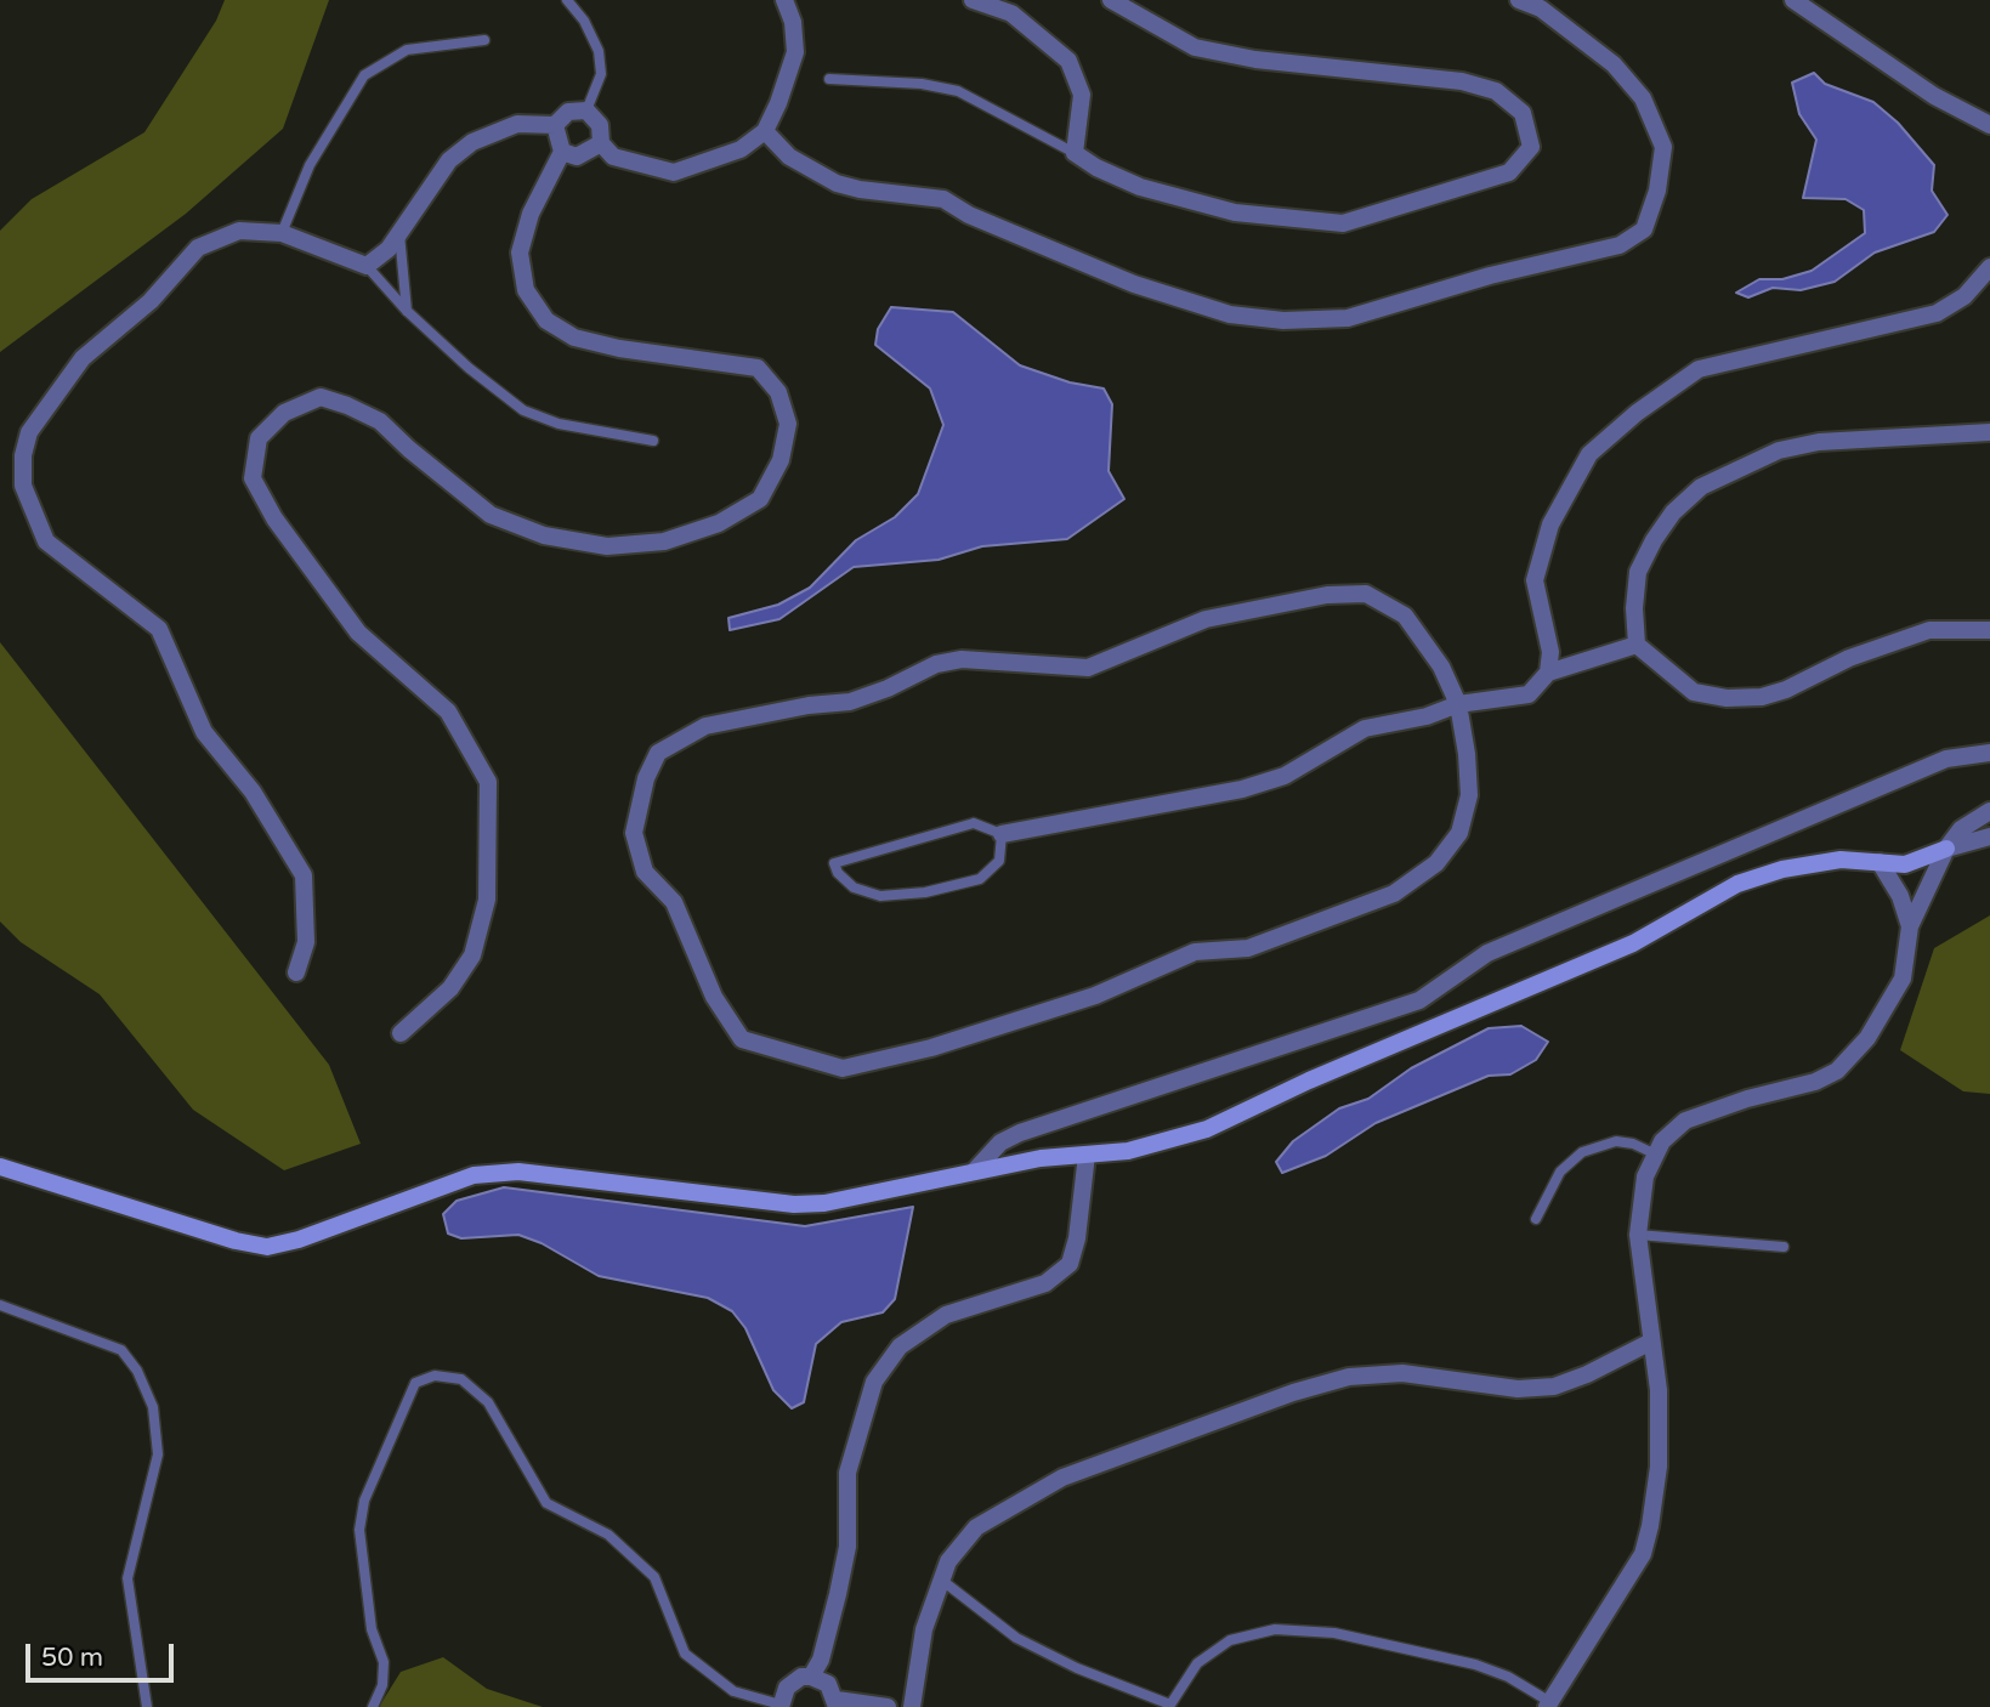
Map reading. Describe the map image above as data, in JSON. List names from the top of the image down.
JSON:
{
  "scale_bar": "50 m"
}
